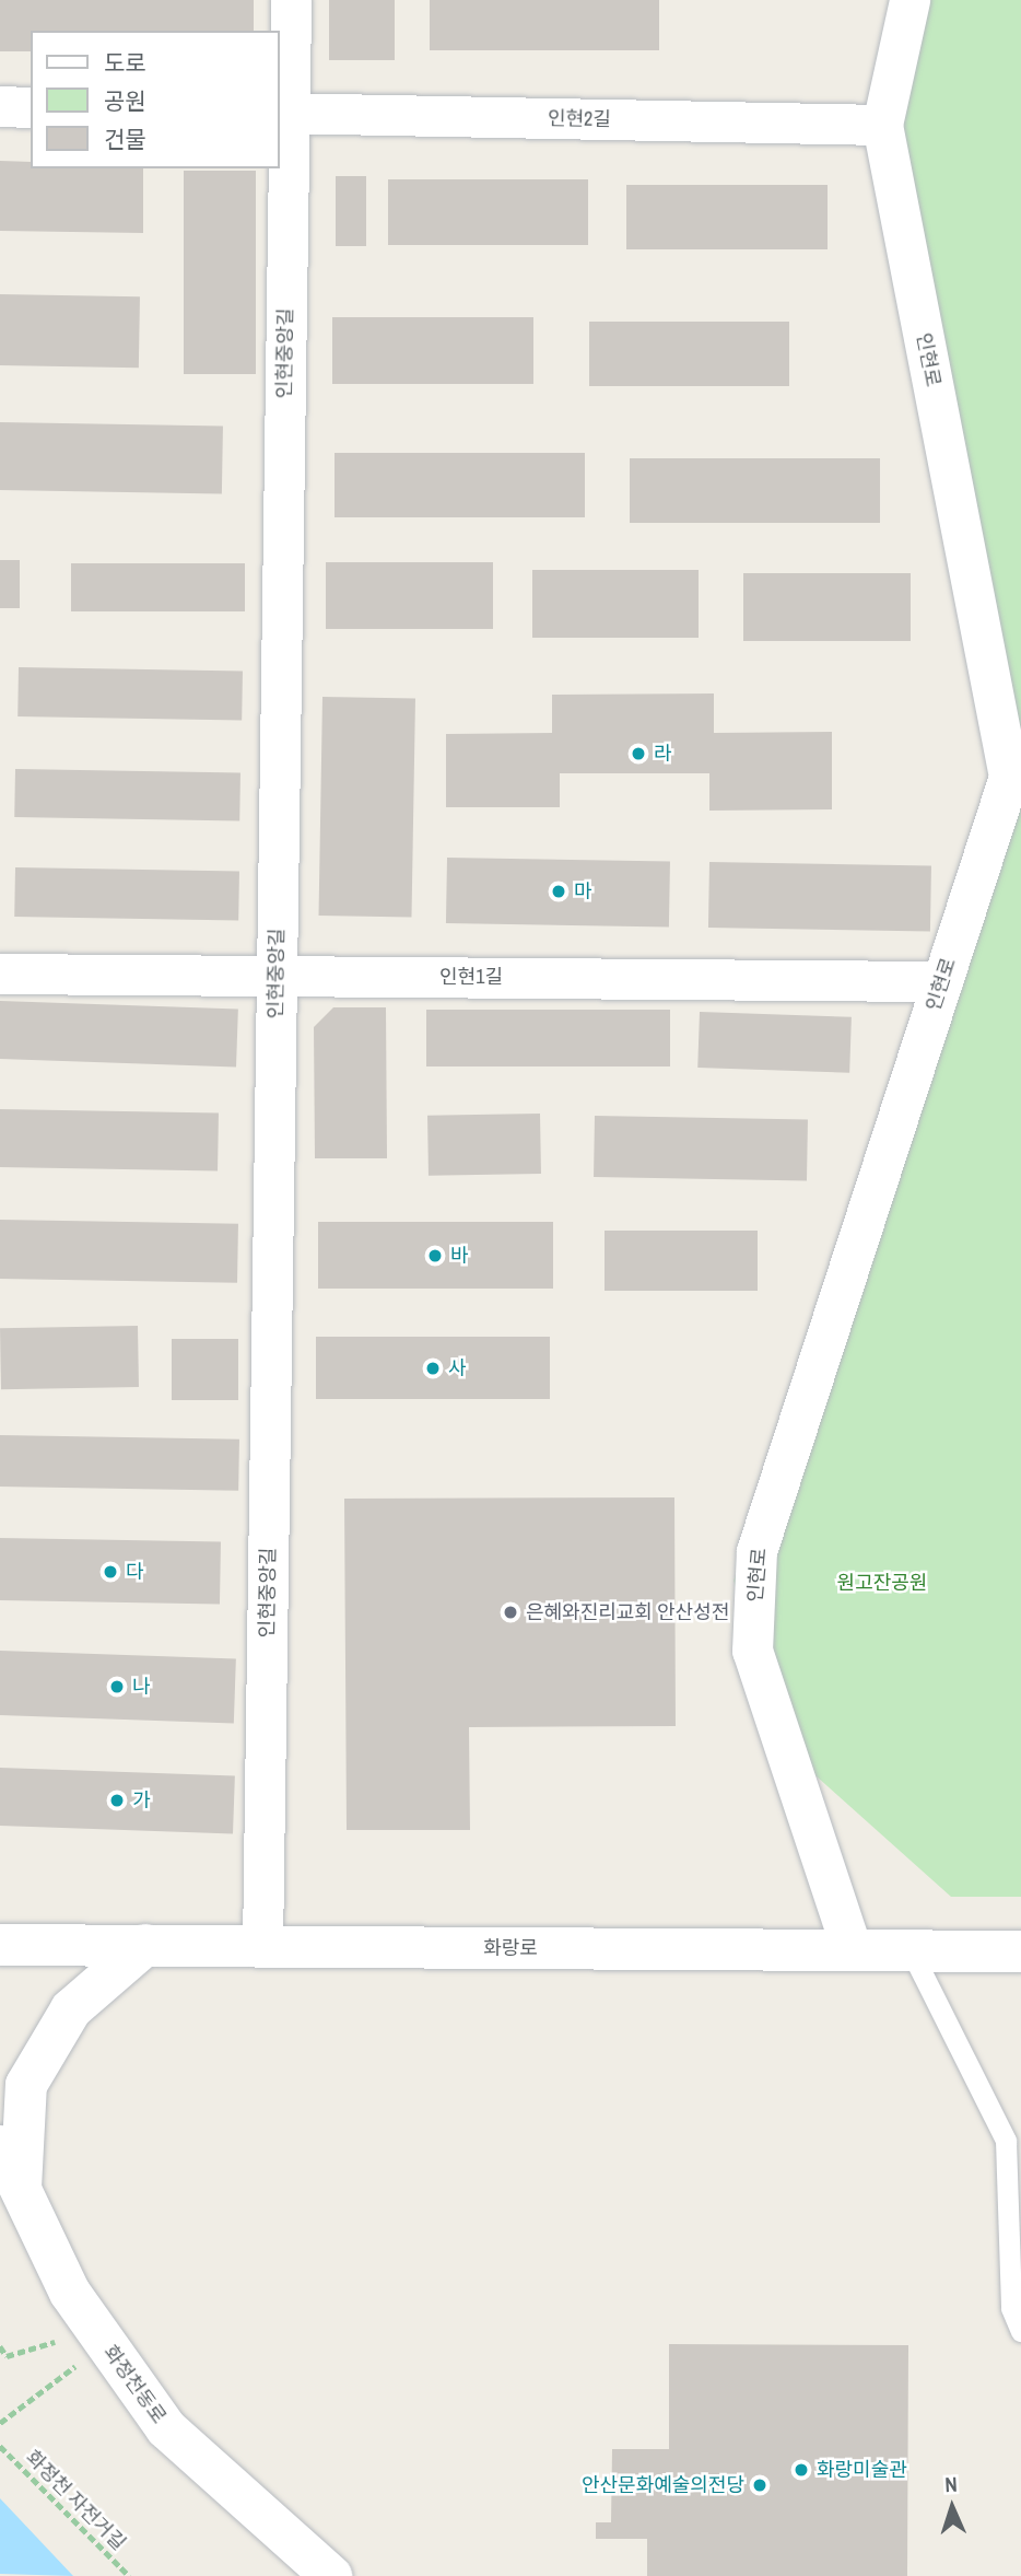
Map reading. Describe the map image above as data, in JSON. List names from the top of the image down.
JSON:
{
  "streets": {
    "street": [
      "인현2길",
      "인현중앙길",
      "인현로",
      "인현1길",
      "화랑로",
      "화정천동로"
    ],
    "path": ["화정천 자전거길"]
  },
  "crossings": [
    ["인현2길", "인현중앙길"],
    ["인현2길", "인현로"],
    ["인현중앙길", "인현1길"],
    ["인현중앙길", "화랑로"],
    ["인현로", "인현1길"],
    ["인현로", "화랑로"]
  ],
  "parks": ["원고잔공원"],
  "places": [
    "라",
    "마",
    "바",
    "사",
    "다",
    "은혜와진리교회 안산성전",
    "나",
    "가",
    "화랑미술관",
    "안산문화예술의전당"
  ],
  "legend": ["도로", "공원", "건물"],
  "north": "top"
}
